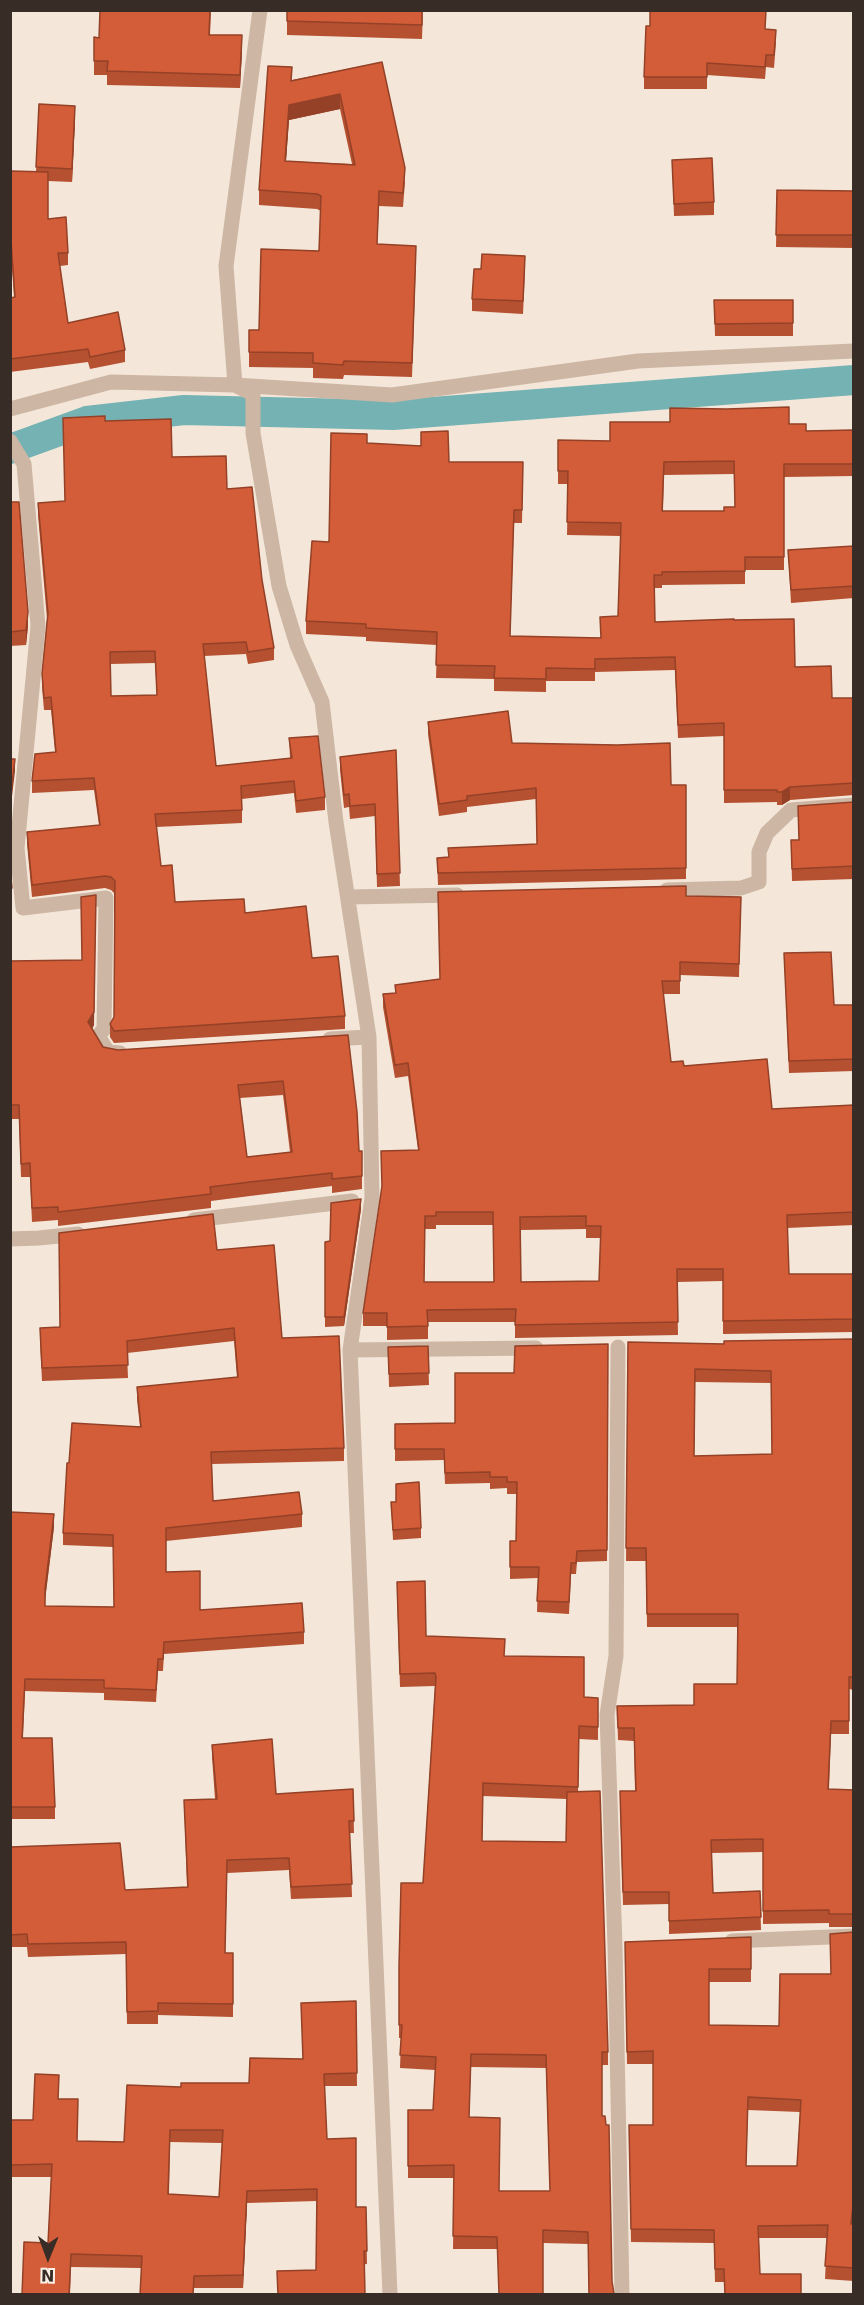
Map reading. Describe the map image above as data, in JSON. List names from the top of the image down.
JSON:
{
  "north": "bottom"
}
